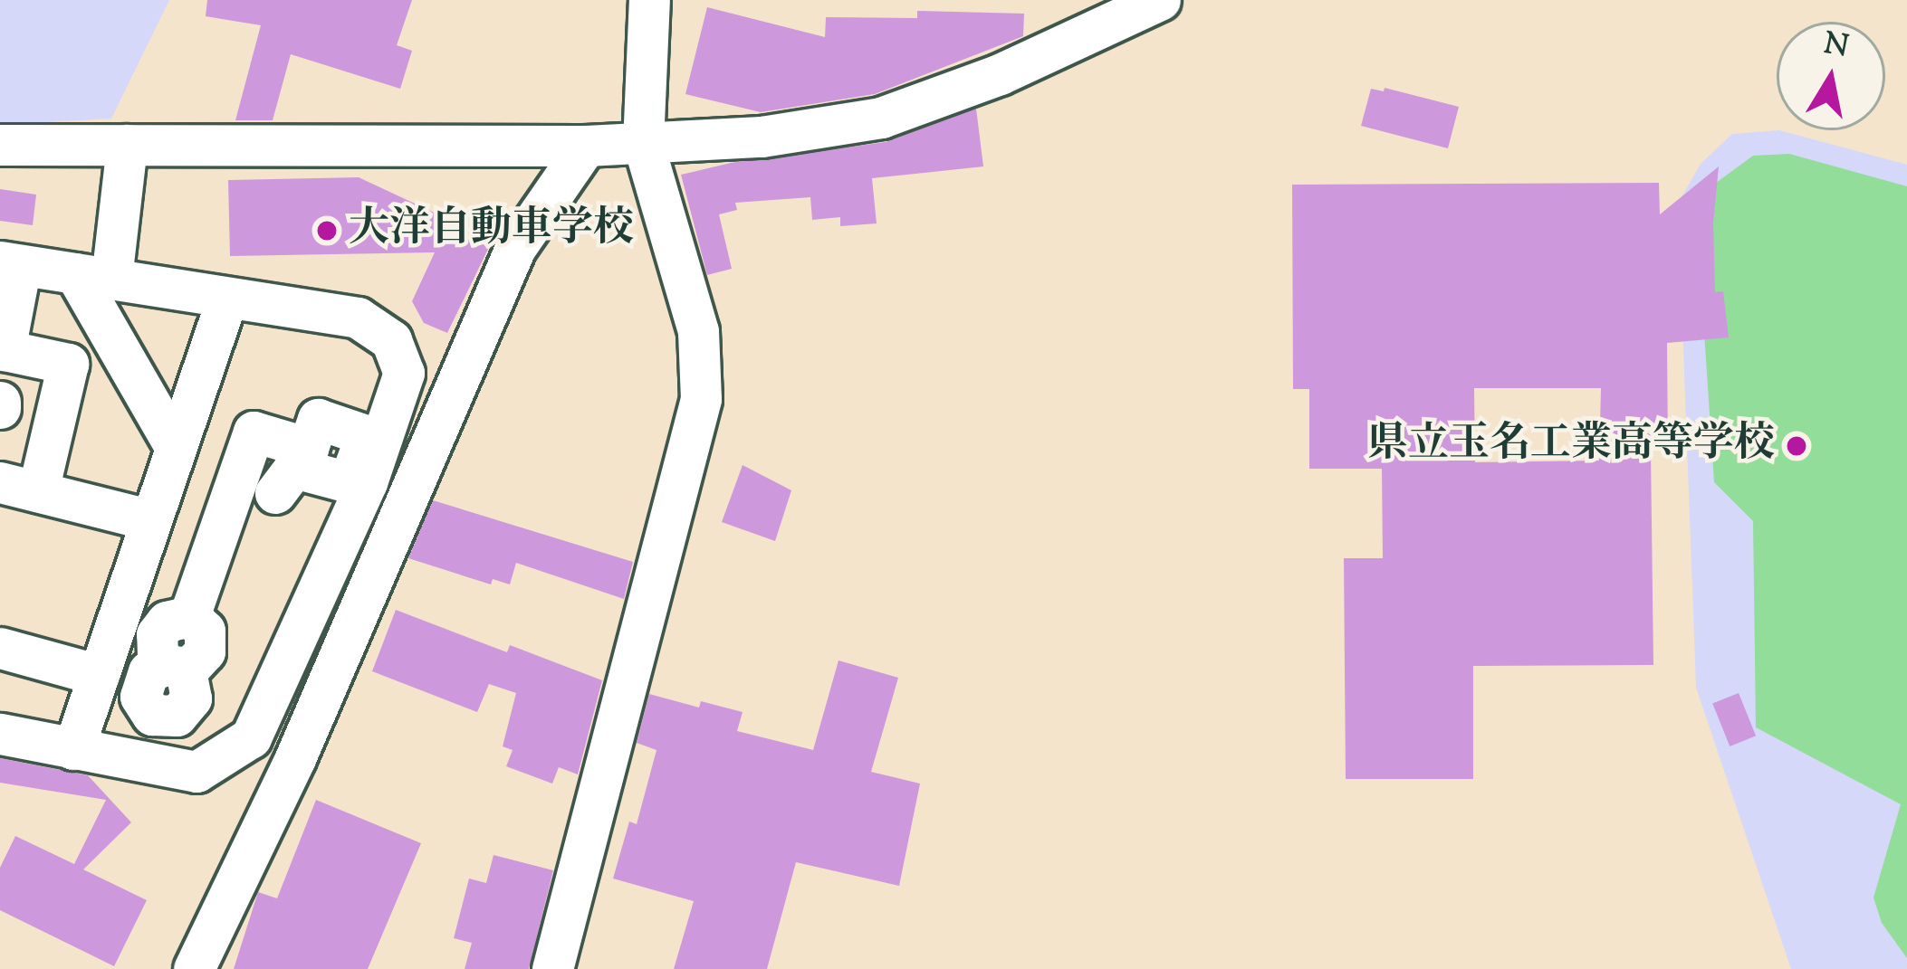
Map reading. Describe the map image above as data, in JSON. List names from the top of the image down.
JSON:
{
  "places": ["大洋自動車学校", "県立玉名工業高等学校"],
  "north": "top"
}
